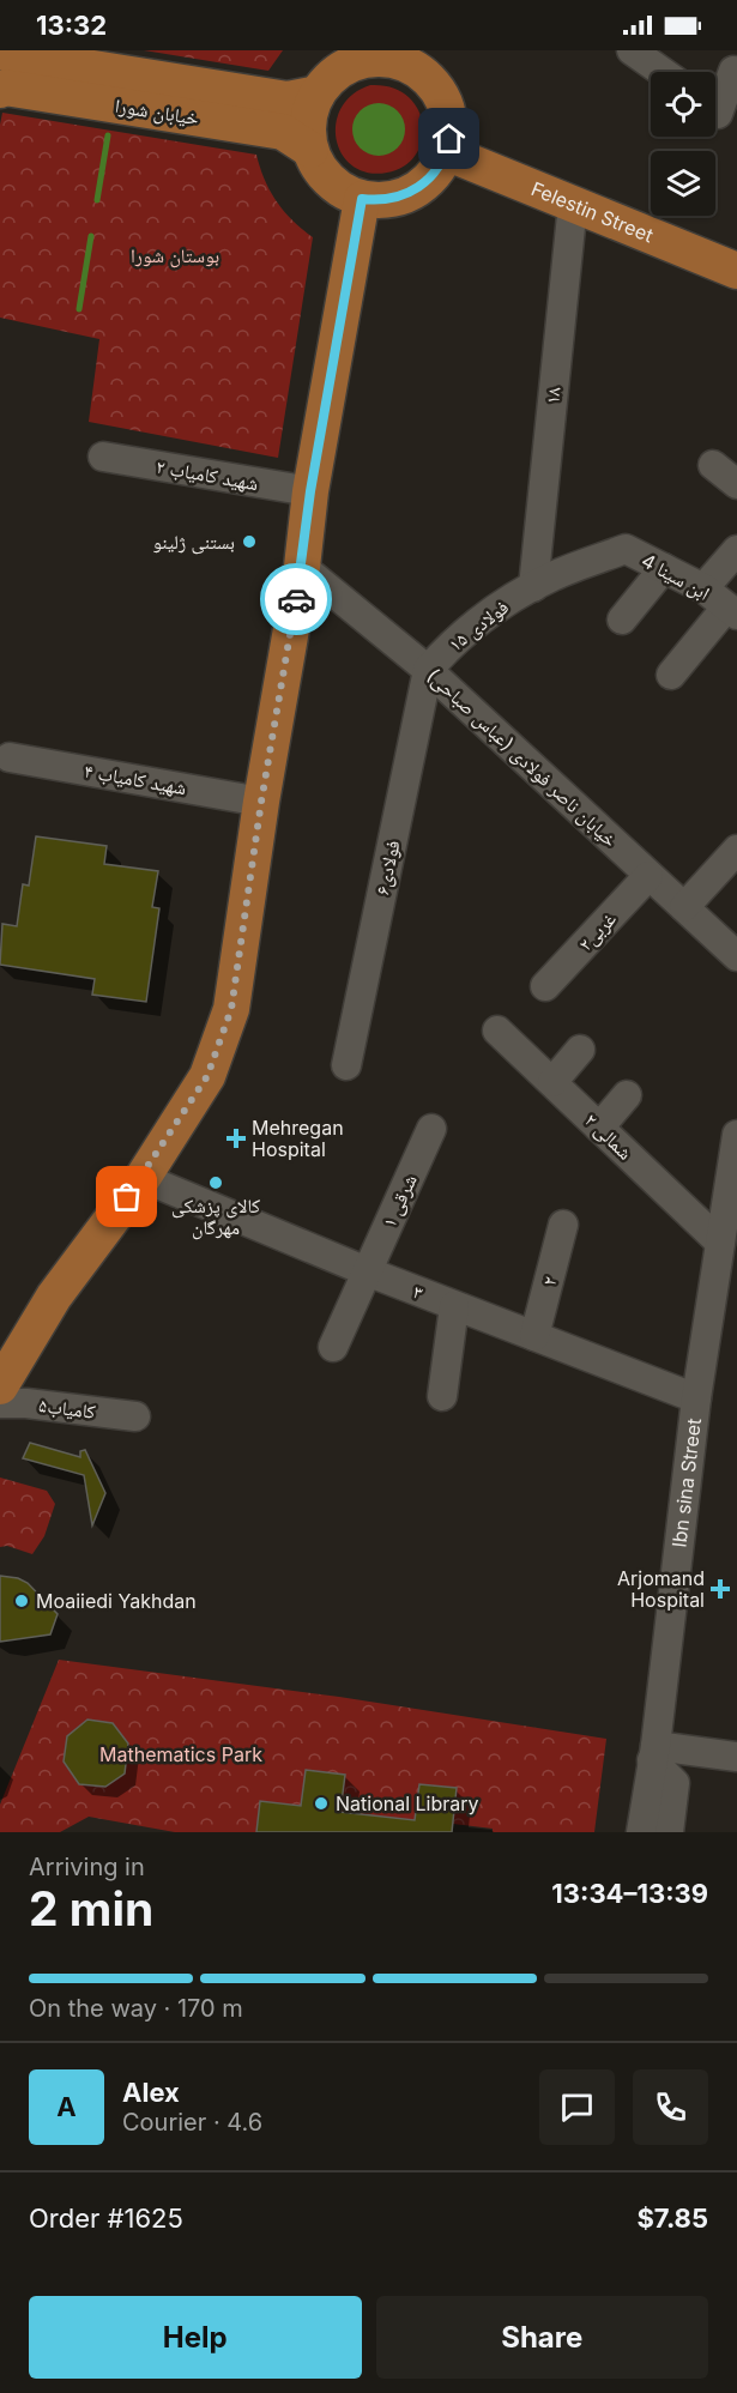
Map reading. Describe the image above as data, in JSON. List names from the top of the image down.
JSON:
{
  "streets": {
    "main road": ["خیابان شورا", "Felestin Street"],
    "street": [
      "۱۸",
      "شهید کامیاب ۲",
      "ابن سینا 4",
      "فولادی ۱۵",
      "خیابان ناصر فولادی (عباس صباحی)",
      "شهید کامیاب ۴",
      "فولادی۶",
      "غربی۲",
      "۲ شمالی",
      "۱ شرقی",
      "۲",
      "۳",
      "کامیاب۵",
      "Ibn sina Street"
    ]
  },
  "crossings": [
    ["خیابان شورا", "Felestin Street"],
    ["Felestin Street", "۱۸"],
    ["۱۸", "ابن سینا 4"],
    ["۱۸", "فولادی ۱۵"],
    ["ابن سینا 4", "فولادی ۱۵"],
    ["فولادی ۱۵", "خیابان ناصر فولادی (عباس صباحی)"],
    ["فولادی ۱۵", "فولادی۶"],
    ["خیابان ناصر فولادی (عباس صباحی)", "فولادی۶"],
    ["خیابان ناصر فولادی (عباس صباحی)", "غربی۲"],
    ["۲ شمالی", "Ibn sina Street"],
    ["۱ شرقی", "۳"],
    ["۲", "۳"],
    ["۳", "Ibn sina Street"]
  ],
  "parks": ["بوستان شورا", "Mathematics Park"],
  "places": {
    "other": [
      "بستنی ژلینو",
      "کالای پزشکی مهرگان",
      "Moaiiedi Yakhdan",
      "National Library"
    ],
    "health": ["Mehregan Hospital", "Arjomand Hospital"]
  },
  "page": {
    "status": "13:32",
    "heading": ["2 min", "Arriving in", "13:34–13:39"],
    "panel": [
      "Alex",
      "Courier · 4.6",
      "Order #1625",
      "$7.85"
    ],
    "bar": "On the way · 170 m",
    "round": "A",
    "buttons": ["Help", "Share"]
  }
}
